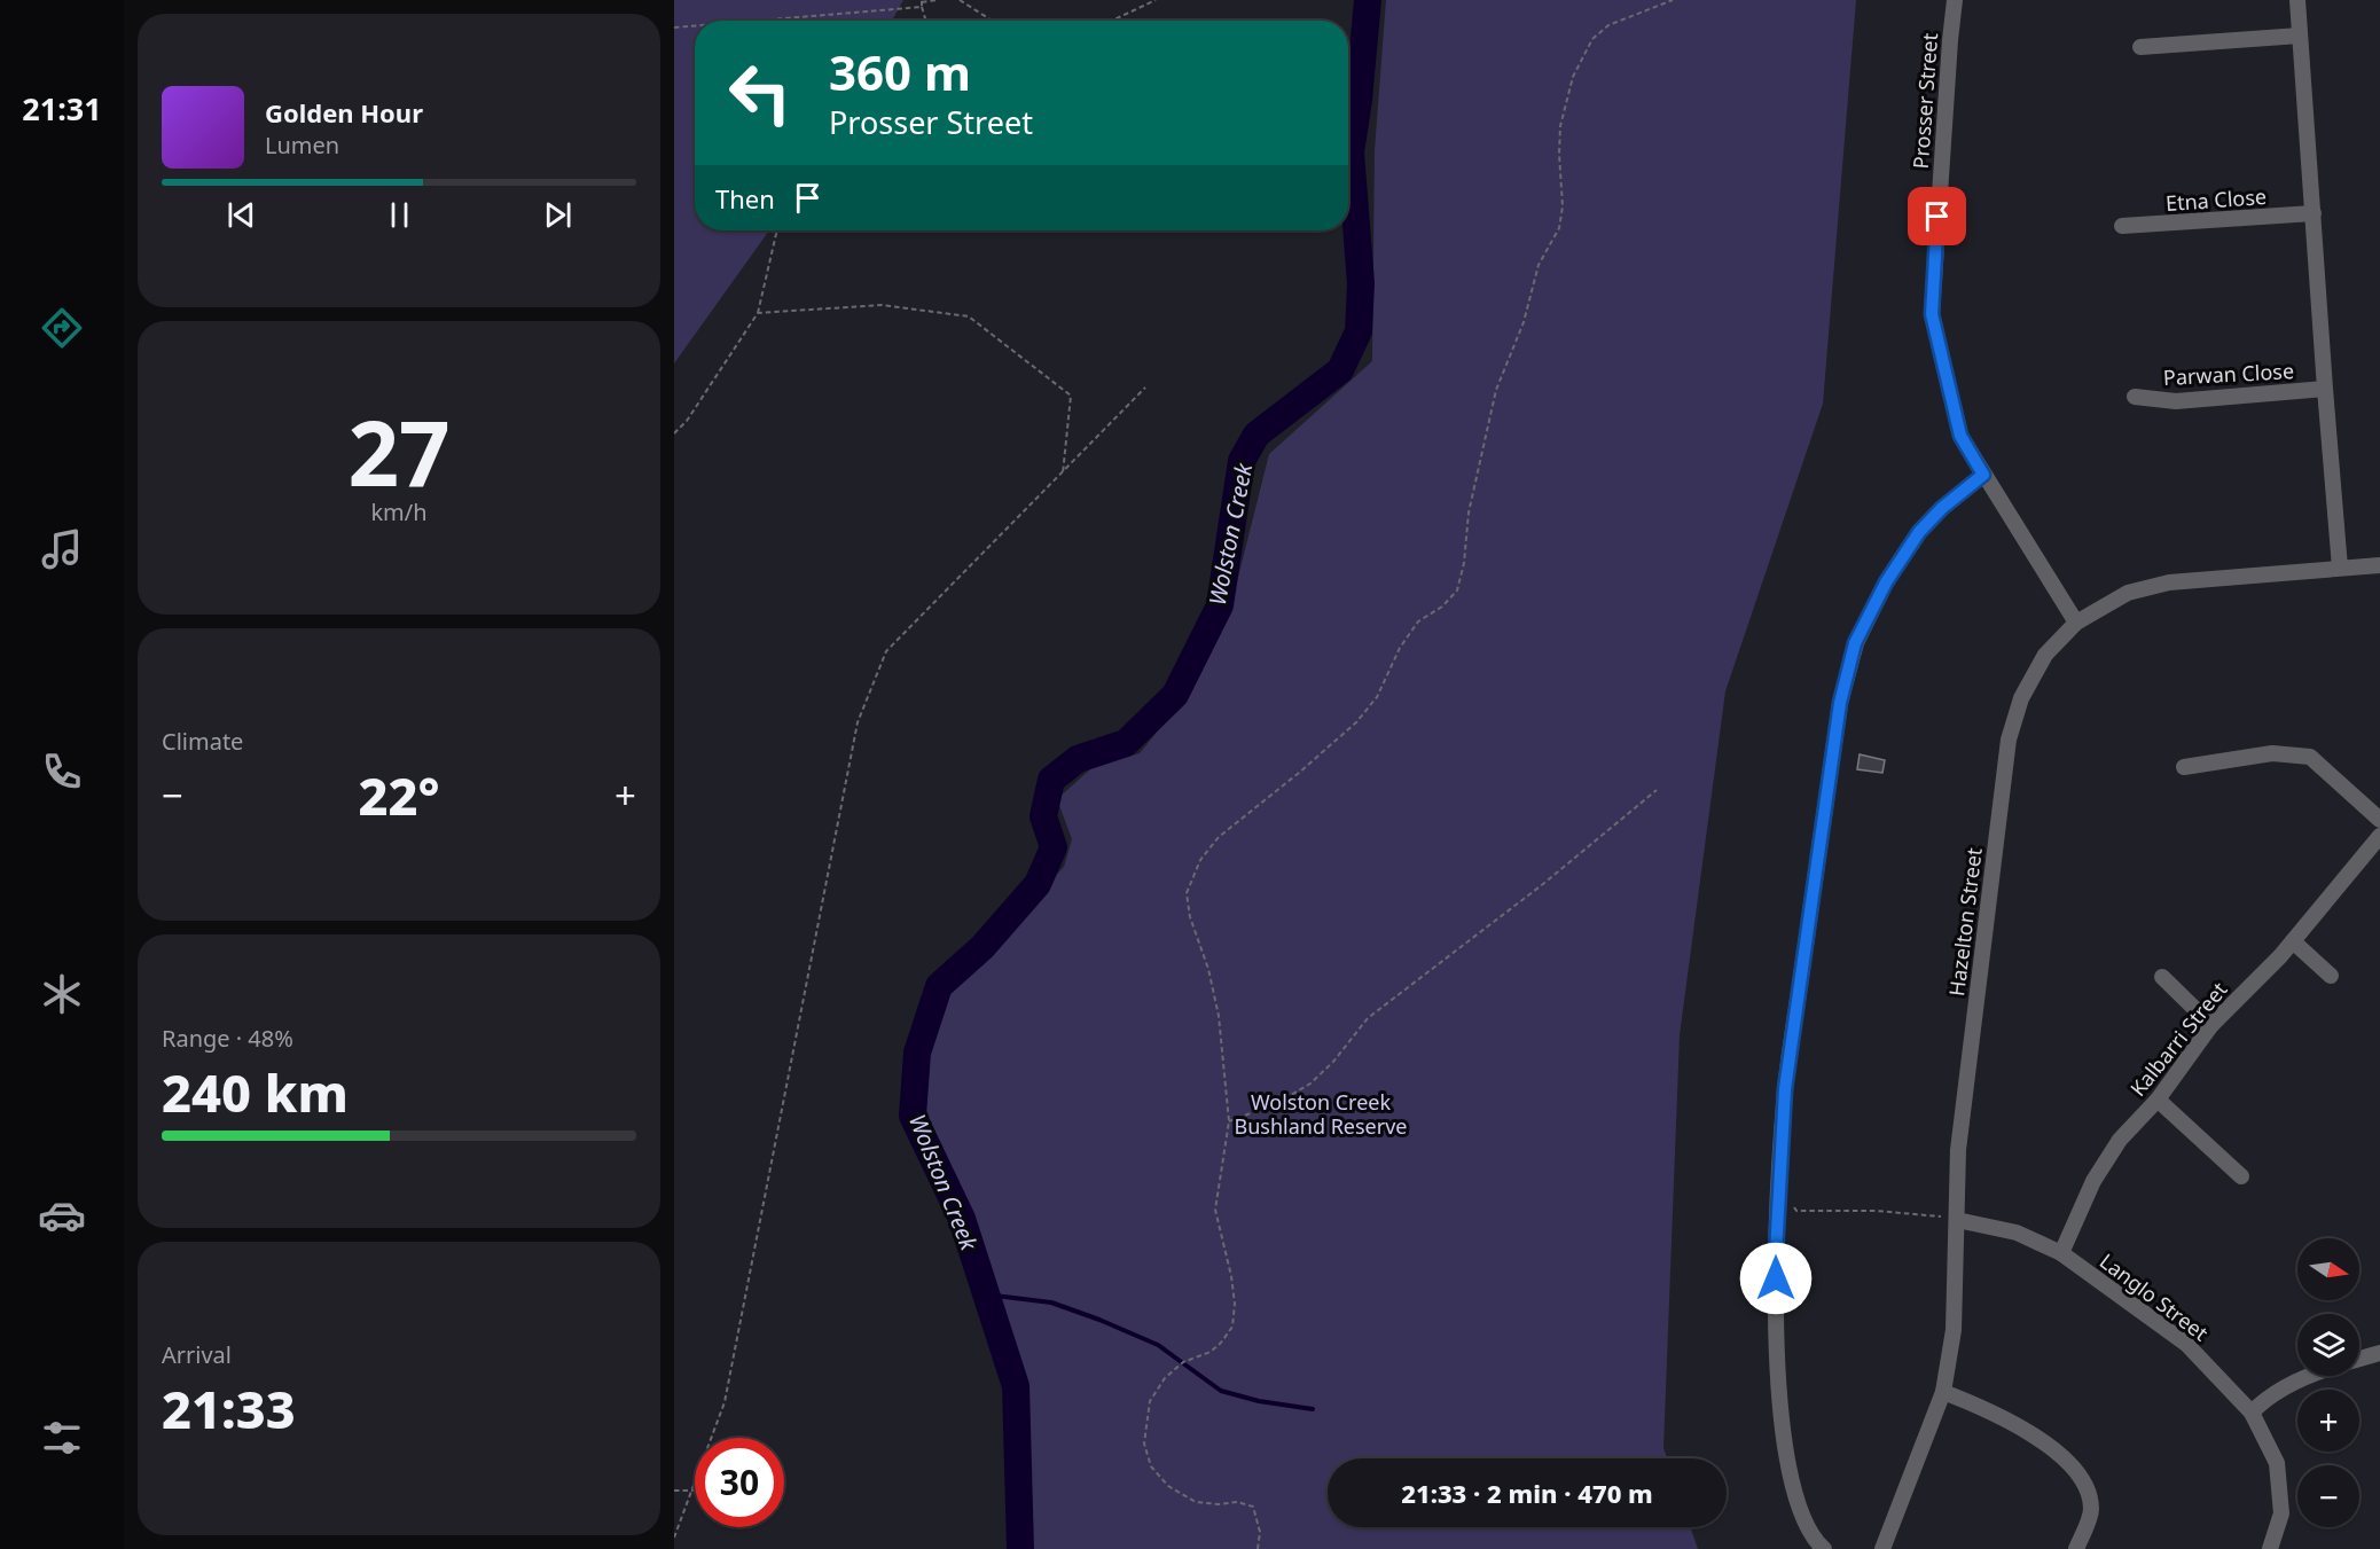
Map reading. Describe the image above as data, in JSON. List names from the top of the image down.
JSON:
{
  "streets": {
    "street": [
      "Prosser Street",
      "Etna Close",
      "Parwan Close",
      "Hazelton Street",
      "Kalbarri Street",
      "Langlo Street"
    ]
  },
  "crossings": [
    ["Prosser Street", "Hazelton Street"],
    ["Hazelton Street", "Langlo Street"],
    ["Kalbarri Street", "Langlo Street"]
  ],
  "water": ["Wolston Creek"],
  "parks": ["Wolston Creek Bushland Reserve"],
  "north": "right",
  "page": {
    "tabs": "21:31",
    "turn": ["360 m", "Prosser Street"],
    "song": ["Golden Hour", "Lumen"],
    "then": "Then",
    "tile": [
      ["27", "km/h"],
      "Climate",
      ["Range · 48%", "240 km"],
      ["Arrival", "21:33"]
    ],
    "heat": ["−", "22°", "+"],
    "map_buttons": ["+", "−"],
    "limit": "30",
    "trip": "21:33 · 2 min · 470 m"
  }
}
